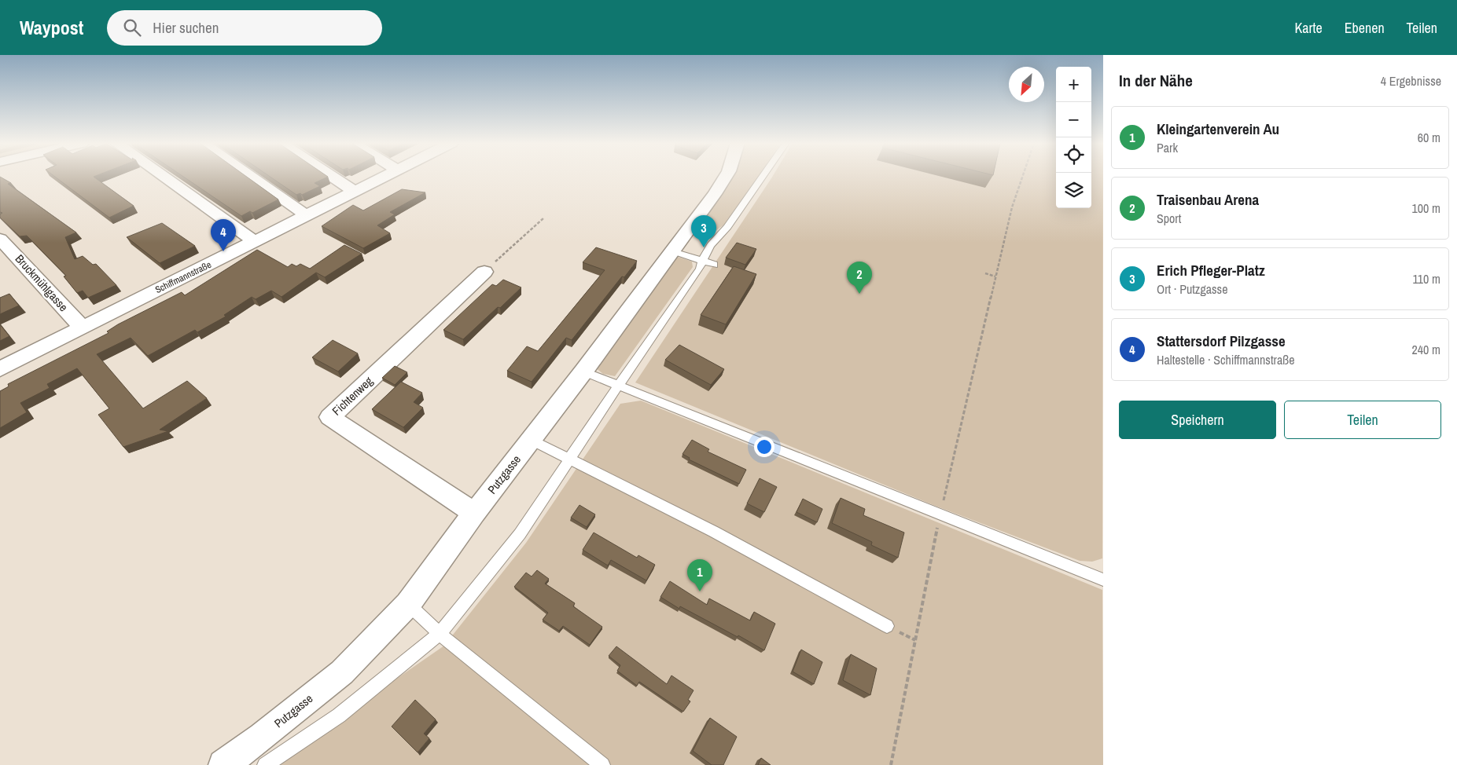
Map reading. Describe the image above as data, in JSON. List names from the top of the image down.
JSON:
{
  "streets": {
    "street": [
      "Schiffmannstraße",
      "Bruckmühlgasse",
      "Fichtenweg",
      "Putzgasse"
    ]
  },
  "crossings": [
    ["Schiffmannstraße", "Bruckmühlgasse"],
    ["Fichtenweg", "Putzgasse"]
  ],
  "north": "bottom left",
  "page": {
    "header": "Waypost",
    "search": "Hier suchen",
    "nav": ["Karte", "Ebenen", "Teilen"],
    "heading": ["In der Nähe", "4 Ergebnisse"],
    "map_buttons": ["+", "−"],
    "list": [
      {
        "mark": "1",
        "name": "Kleingartenverein Au",
        "note": "Park",
        "value": "60 m"
      },
      {
        "mark": "2",
        "name": "Traisenbau Arena",
        "note": "Sport",
        "value": "100 m"
      },
      {
        "mark": "3",
        "name": "Erich Pfleger-Platz",
        "note": "Ort · Putzgasse",
        "value": "110 m"
      },
      {
        "mark": "4",
        "name": "Stattersdorf Pilzgasse",
        "note": "Haltestelle · Schiffmannstraße",
        "value": "240 m"
      }
    ],
    "pins": [
      "3",
      "4",
      "2",
      "1"
    ],
    "buttons": ["Speichern", "Teilen"]
  }
}
